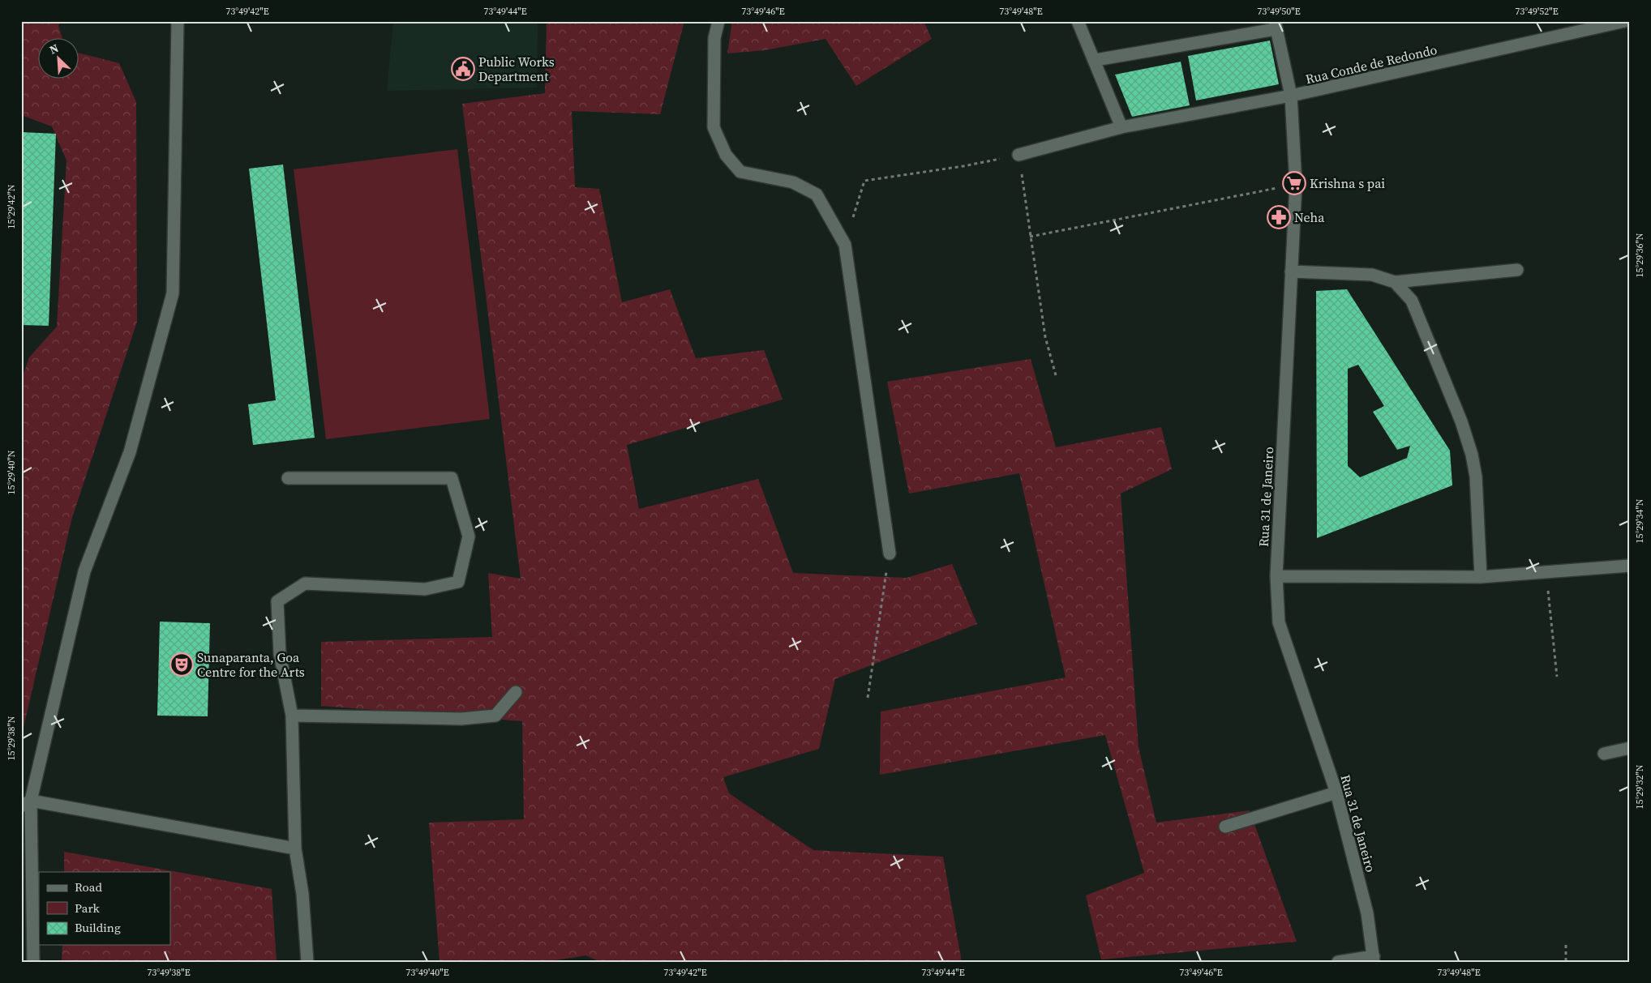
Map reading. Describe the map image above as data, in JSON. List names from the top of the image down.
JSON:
{
  "streets": {
    "street": ["Rua Conde de Redondo", "Rua 31 de Janeiro"]
  },
  "crossings": [
    ["Rua Conde de Redondo", "Rua 31 de Janeiro"]
  ],
  "places": {
    "public building": ["Public Works Department"],
    "supermarket": ["Krishna s pai"],
    "pharmacy": ["Neha"],
    "theatre": ["Sunaparanta, Goa Centre for the Arts"]
  },
  "legend": ["Road", "Park", "Building"],
  "north": "top left",
  "coordinates": [
    "73°49'42\"E",
    "73°49'44\"E",
    "73°49'46\"E",
    "73°49'48\"E",
    "73°49'50\"E",
    "73°49'52\"E",
    "15°29'42\"N",
    "15°29'36\"N",
    "15°29'40\"N",
    "15°29'34\"N",
    "15°29'38\"N",
    "15°29'32\"N",
    "73°49'38\"E",
    "73°49'40\"E"
  ]
}
